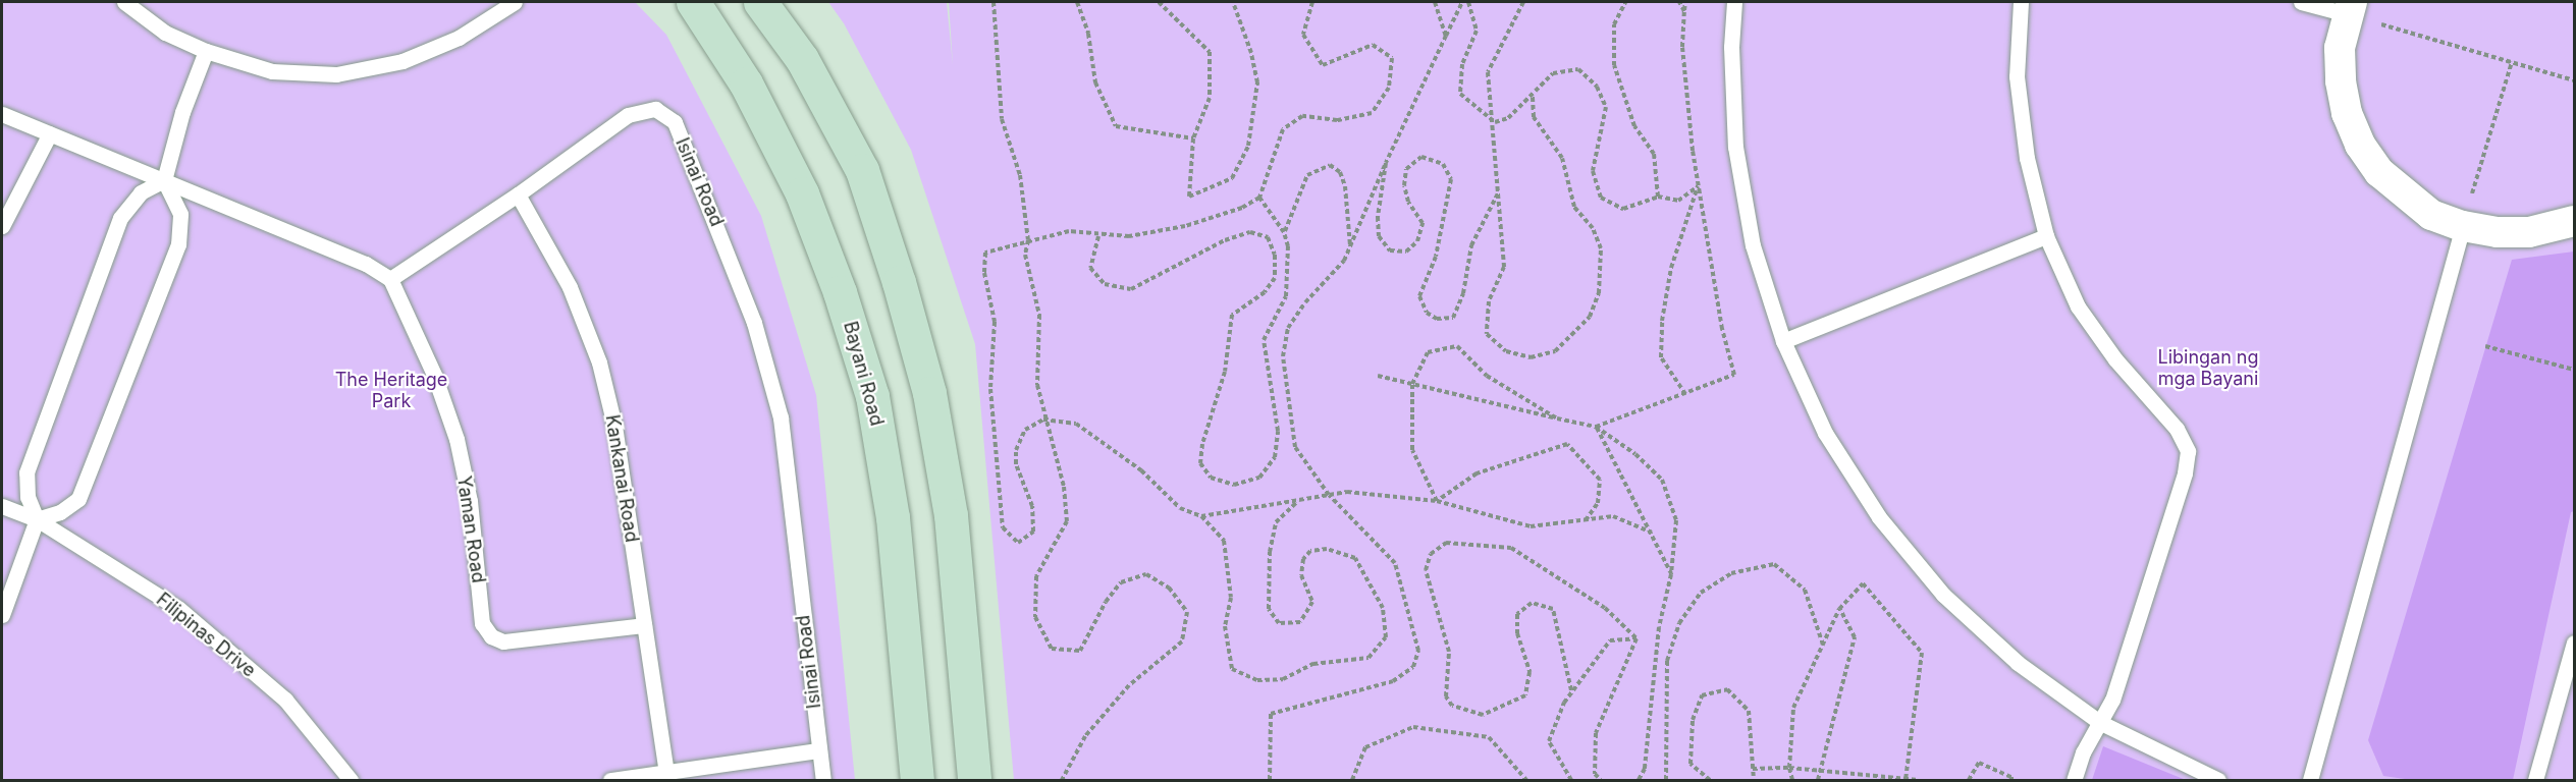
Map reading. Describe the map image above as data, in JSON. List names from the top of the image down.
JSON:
{
  "streets": {
    "main road": ["Bayani Road"],
    "lane": [
      "Isinai Road",
      "Kankanai Road",
      "Yaman Road",
      "Filipinas Drive"
    ]
  },
  "crossings": [
    ["Isinai Road", "Kankanai Road"],
    ["Isinai Road", "Yaman Road"],
    ["Kankanai Road", "Yaman Road"]
  ],
  "parks": ["Libingan ng mga Bayani", "The Heritage Park"]
}
